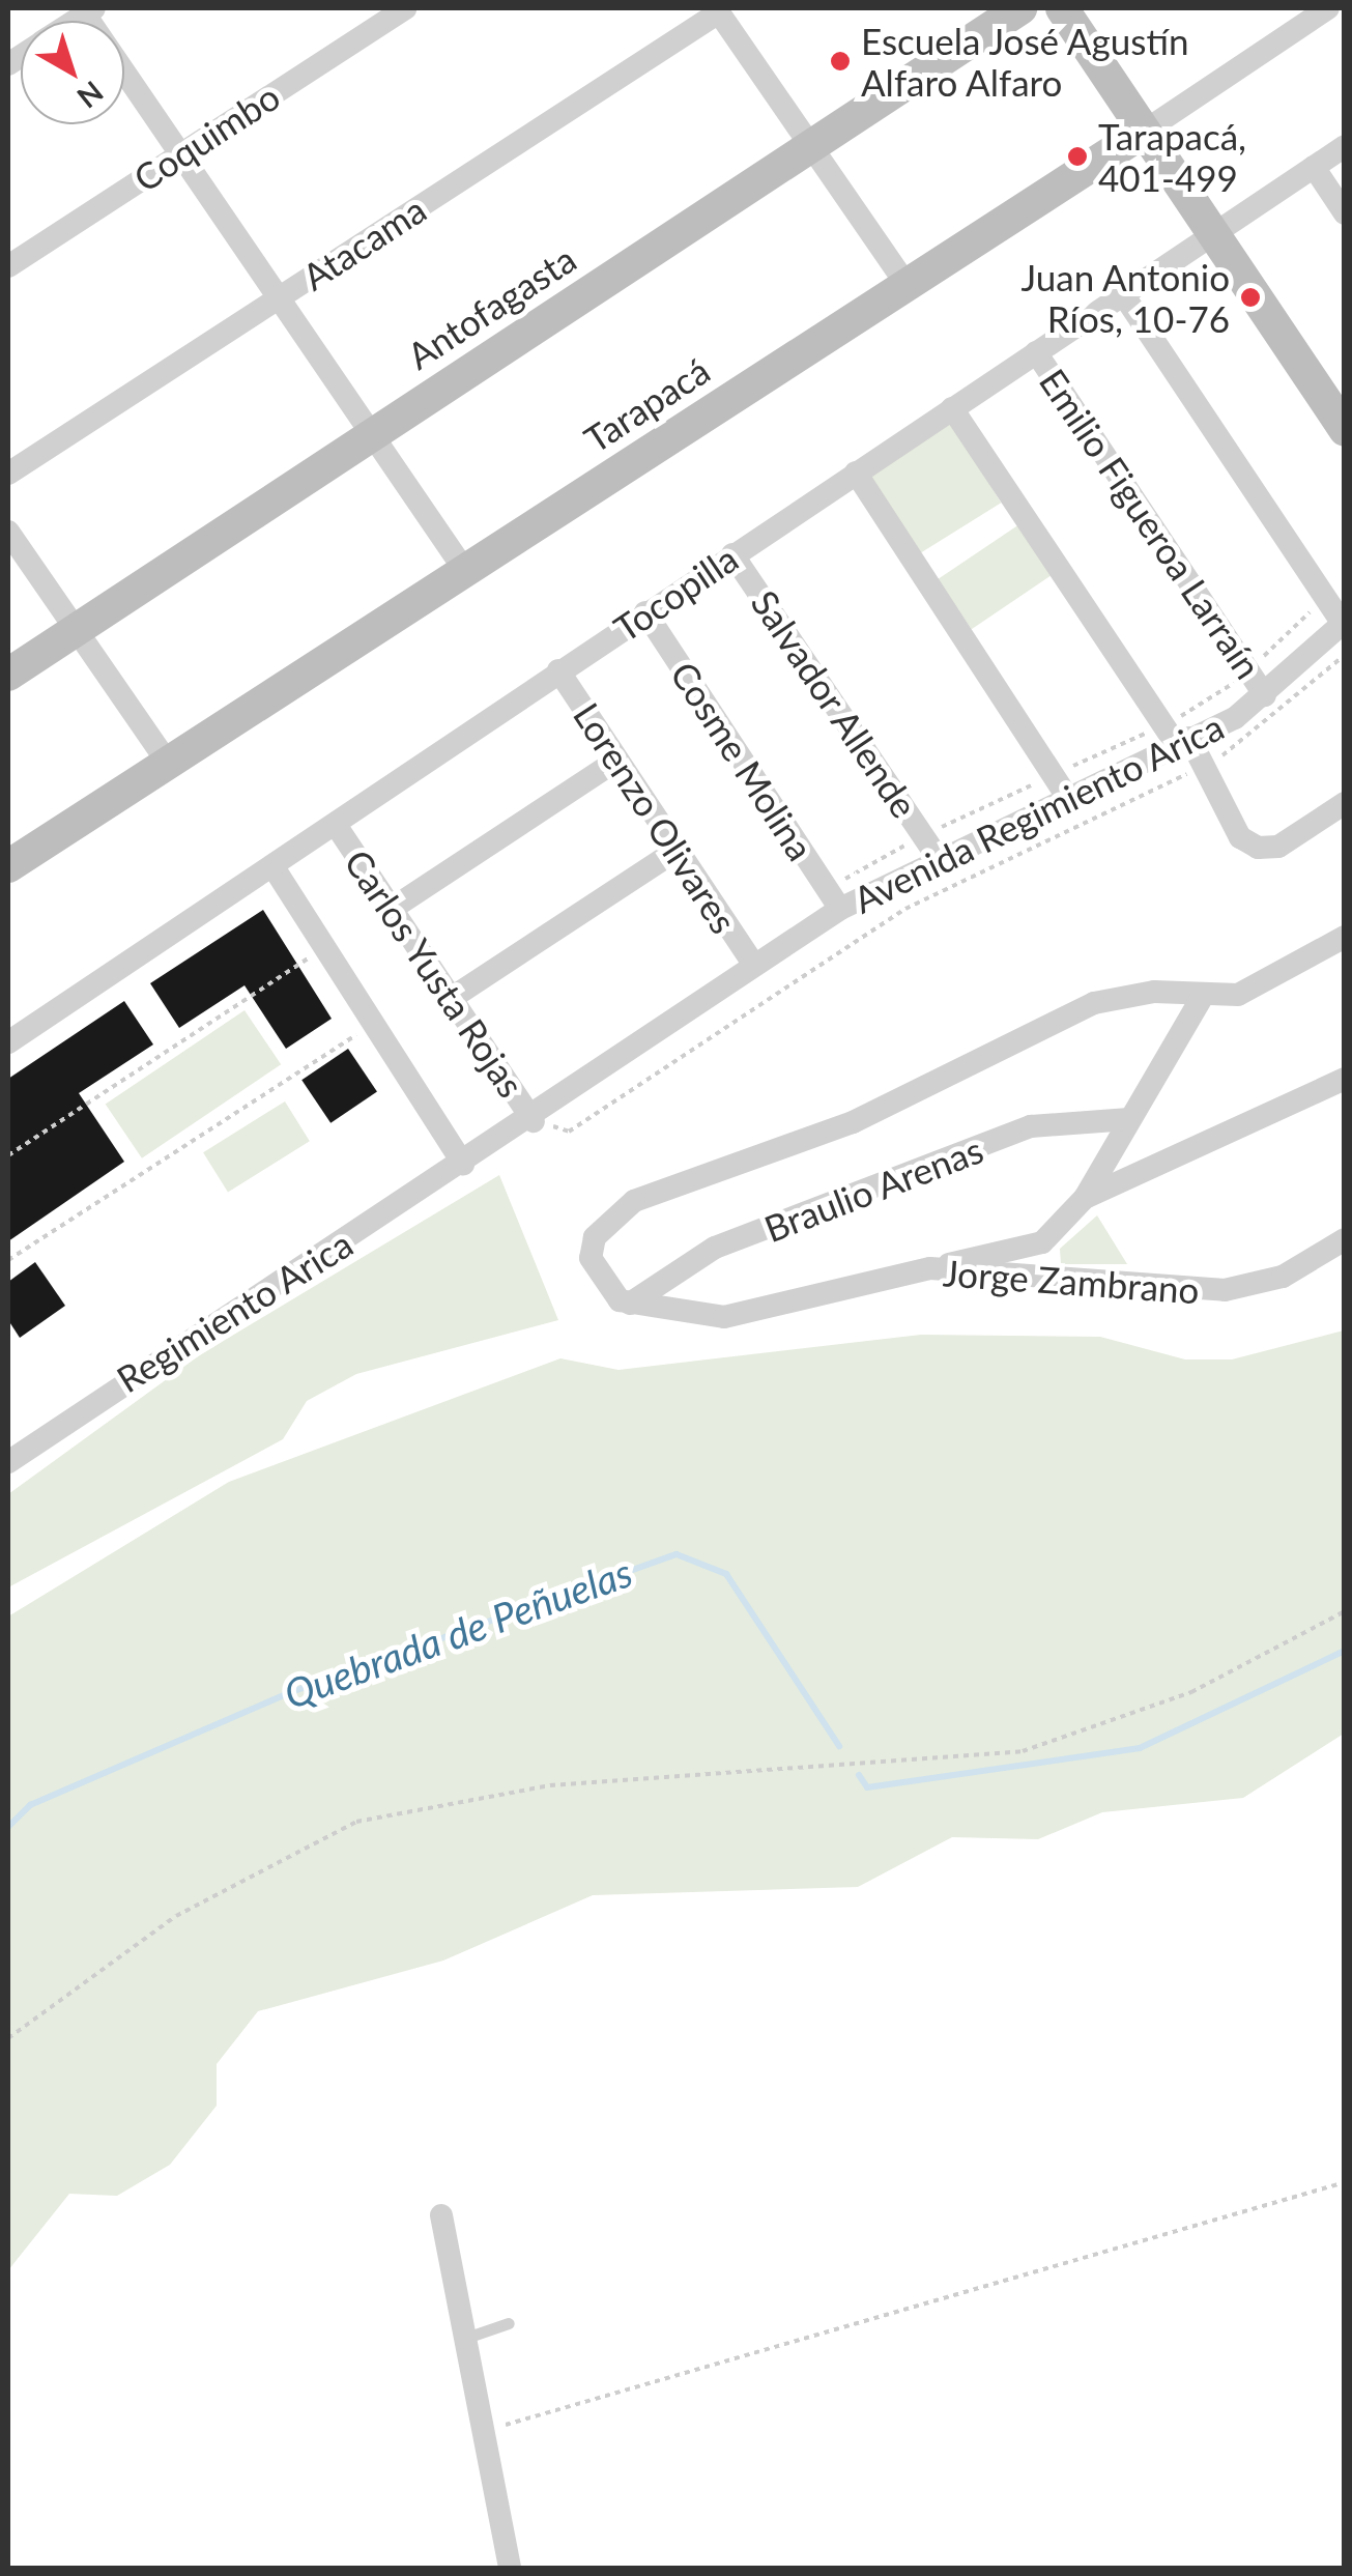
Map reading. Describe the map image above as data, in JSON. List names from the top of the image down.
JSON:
{
  "streets": {
    "main road": ["Antofagasta", "Tarapacá"],
    "street": [
      "Coquimbo",
      "Atacama",
      "Emilio Figueroa Larraín",
      "Tocopilla",
      "Salvador Allende",
      "Cosme Molina",
      "Avenida Regimiento Arica",
      "Lorenzo Olivares",
      "Carlos Yusta Rojas",
      "Braulio Arenas",
      "Jorge Zambrano",
      "Regimiento Arica"
    ]
  },
  "crossings": [
    ["Emilio Figueroa Larraín", "Tocopilla"],
    ["Emilio Figueroa Larraín", "Avenida Regimiento Arica"],
    ["Tocopilla", "Salvador Allende"],
    ["Tocopilla", "Cosme Molina"],
    ["Tocopilla", "Lorenzo Olivares"],
    ["Tocopilla", "Carlos Yusta Rojas"],
    ["Salvador Allende", "Avenida Regimiento Arica"],
    ["Cosme Molina", "Avenida Regimiento Arica"],
    ["Avenida Regimiento Arica", "Lorenzo Olivares"],
    ["Avenida Regimiento Arica", "Carlos Yusta Rojas"],
    ["Avenida Regimiento Arica", "Regimiento Arica"],
    ["Braulio Arenas", "Jorge Zambrano"]
  ],
  "water": ["Quebrada de Peñuelas"],
  "places": ["Escuela José Agustín Alfaro Alfaro", "Tarapacá, 401-499", "Juan Antonio Ríos, 10-76"],
  "north": "bottom right"
}
